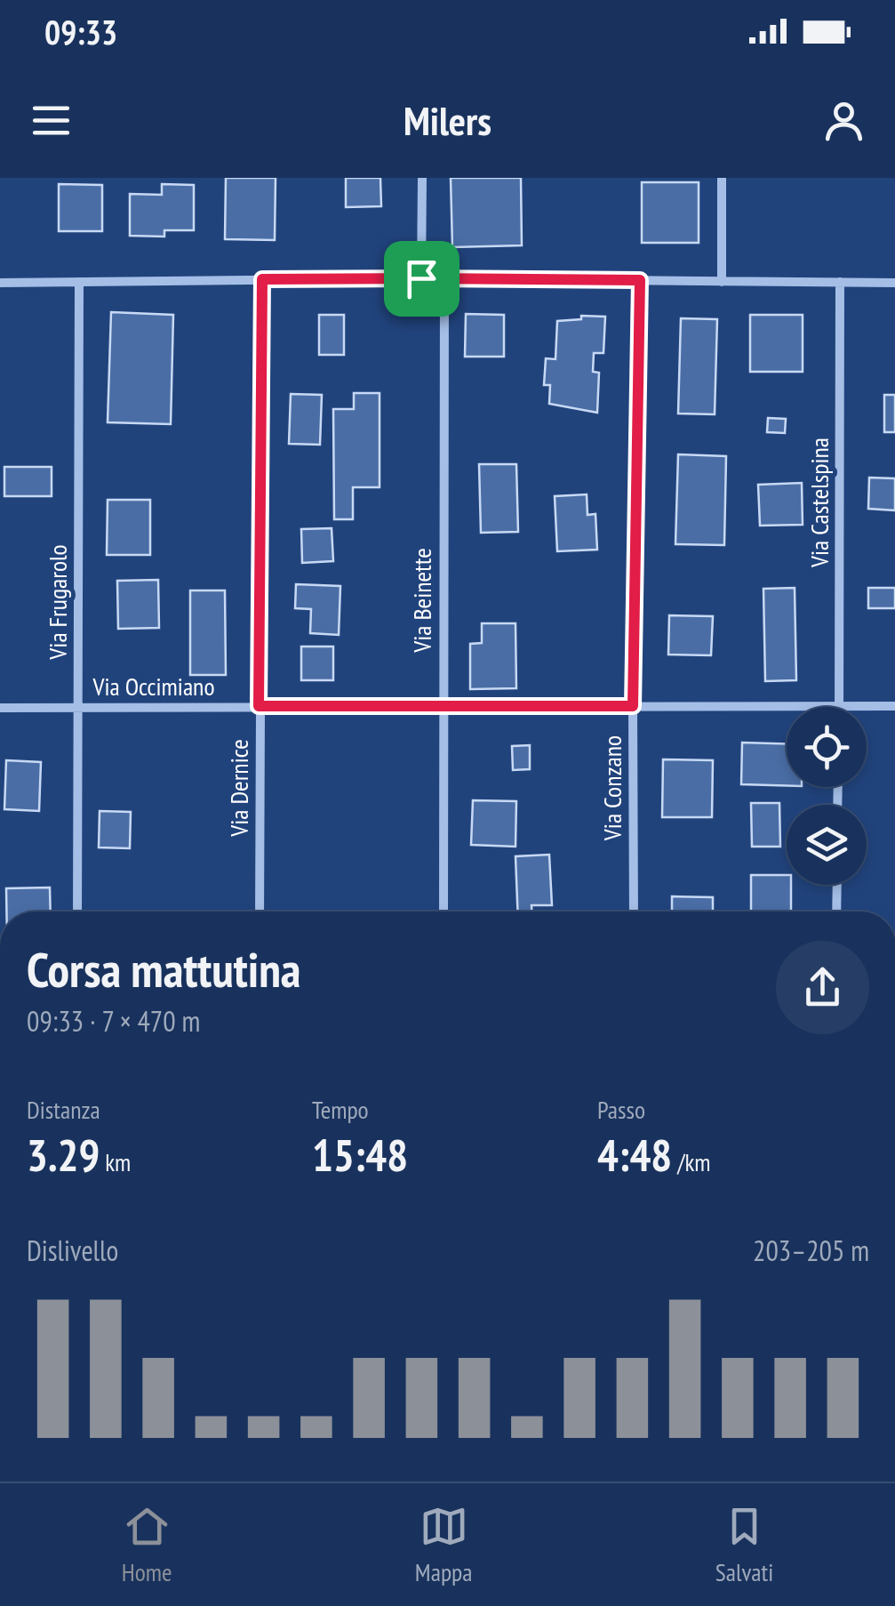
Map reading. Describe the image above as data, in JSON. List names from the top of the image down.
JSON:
{
  "streets": {
    "street": [
      "Via Castelspina",
      "Via Beinette",
      "Via Frugarolo",
      "Via Occimiano",
      "Via Dernice",
      "Via Conzano"
    ]
  },
  "crossings": [
    ["Via Castelspina", "Via Occimiano"],
    ["Via Beinette", "Via Occimiano"],
    ["Via Frugarolo", "Via Occimiano"],
    ["Via Occimiano", "Via Dernice"],
    ["Via Occimiano", "Via Conzano"]
  ],
  "page": {
    "status": "09:33",
    "header": "Milers",
    "heading": ["Corsa mattutina", "09:33 · 7 × 470 m"],
    "stats": [
      ["Distanza", "3.29 km"],
      ["Tempo", "15:48"],
      ["Passo", "4:48 /km"]
    ],
    "chart": ["Dislivello", "203–205 m"],
    "tabs": ["Home", "Mappa", "Salvati"]
  }
}
